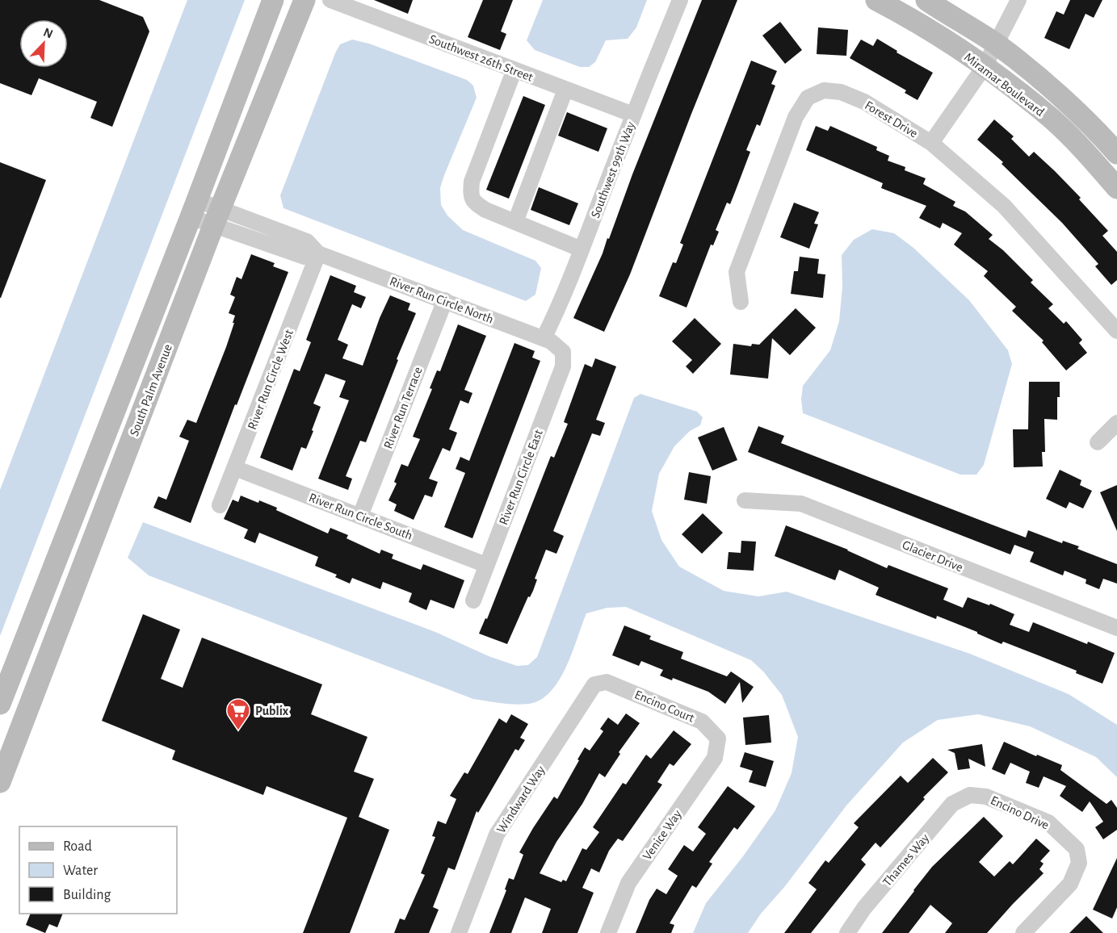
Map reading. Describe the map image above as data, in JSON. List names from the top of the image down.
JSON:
{
  "streets": {
    "main road": ["Miramar Boulevard", "South Palm Avenue"],
    "street": [
      "Southwest 26th Street",
      "Forest Drive",
      "Southwest 99th Way",
      "River Run Circle North",
      "River Run Circle West",
      "River Run Terrace",
      "River Run Circle East",
      "River Run Circle South",
      "Glacier Drive",
      "Encino Court",
      "Windward Way",
      "Encino Drive",
      "Venice Way",
      "Thames Way"
    ]
  },
  "crossings": [
    ["Southwest 26th Street", "Southwest 99th Way"],
    ["Southwest 99th Way", "River Run Circle North"],
    ["River Run Circle North", "River Run Circle West"],
    ["River Run Circle North", "South Palm Avenue"],
    ["River Run Circle North", "River Run Terrace"],
    ["River Run Circle North", "River Run Circle East"],
    ["River Run Circle West", "River Run Circle South"],
    ["River Run Terrace", "River Run Circle South"],
    ["River Run Circle East", "River Run Circle South"],
    ["Encino Court", "Windward Way"],
    ["Encino Court", "Venice Way"],
    ["Encino Drive", "Thames Way"]
  ],
  "places": {
    "supermarket": ["Publix"]
  },
  "legend": ["Road", "Water", "Building"],
  "north": "top right"
}
